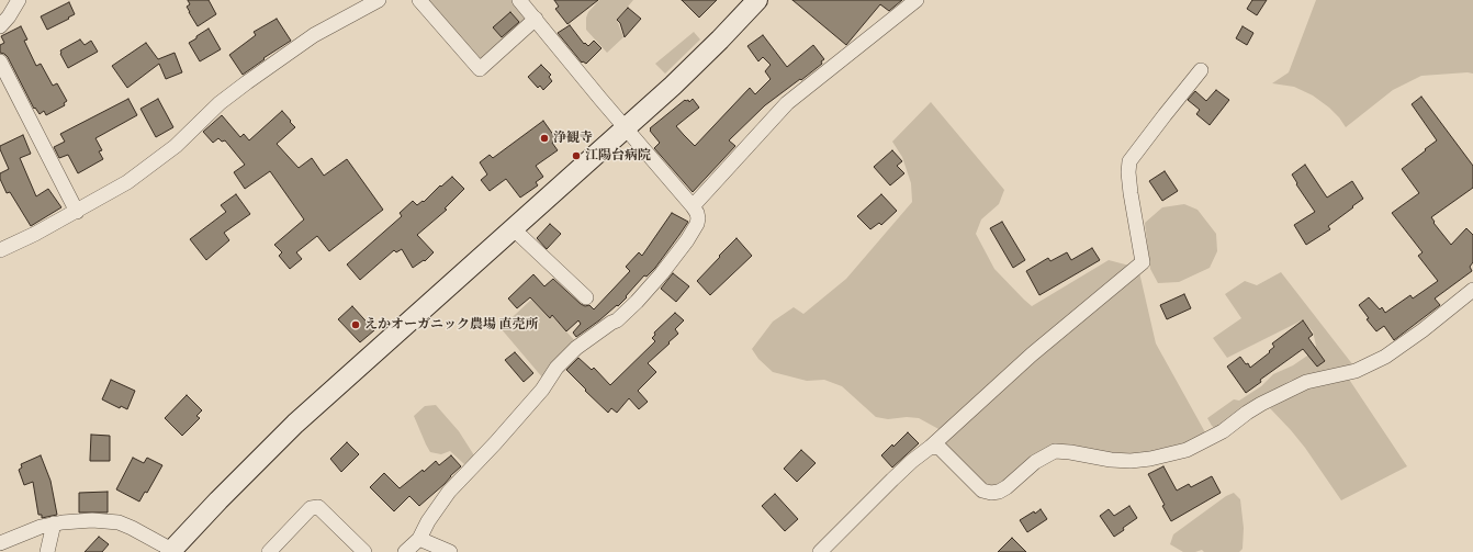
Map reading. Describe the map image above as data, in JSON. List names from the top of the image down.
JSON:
{
  "places": ["浄観寺", "江陽台病院", "えかオーガニック農場 直売所"]
}
